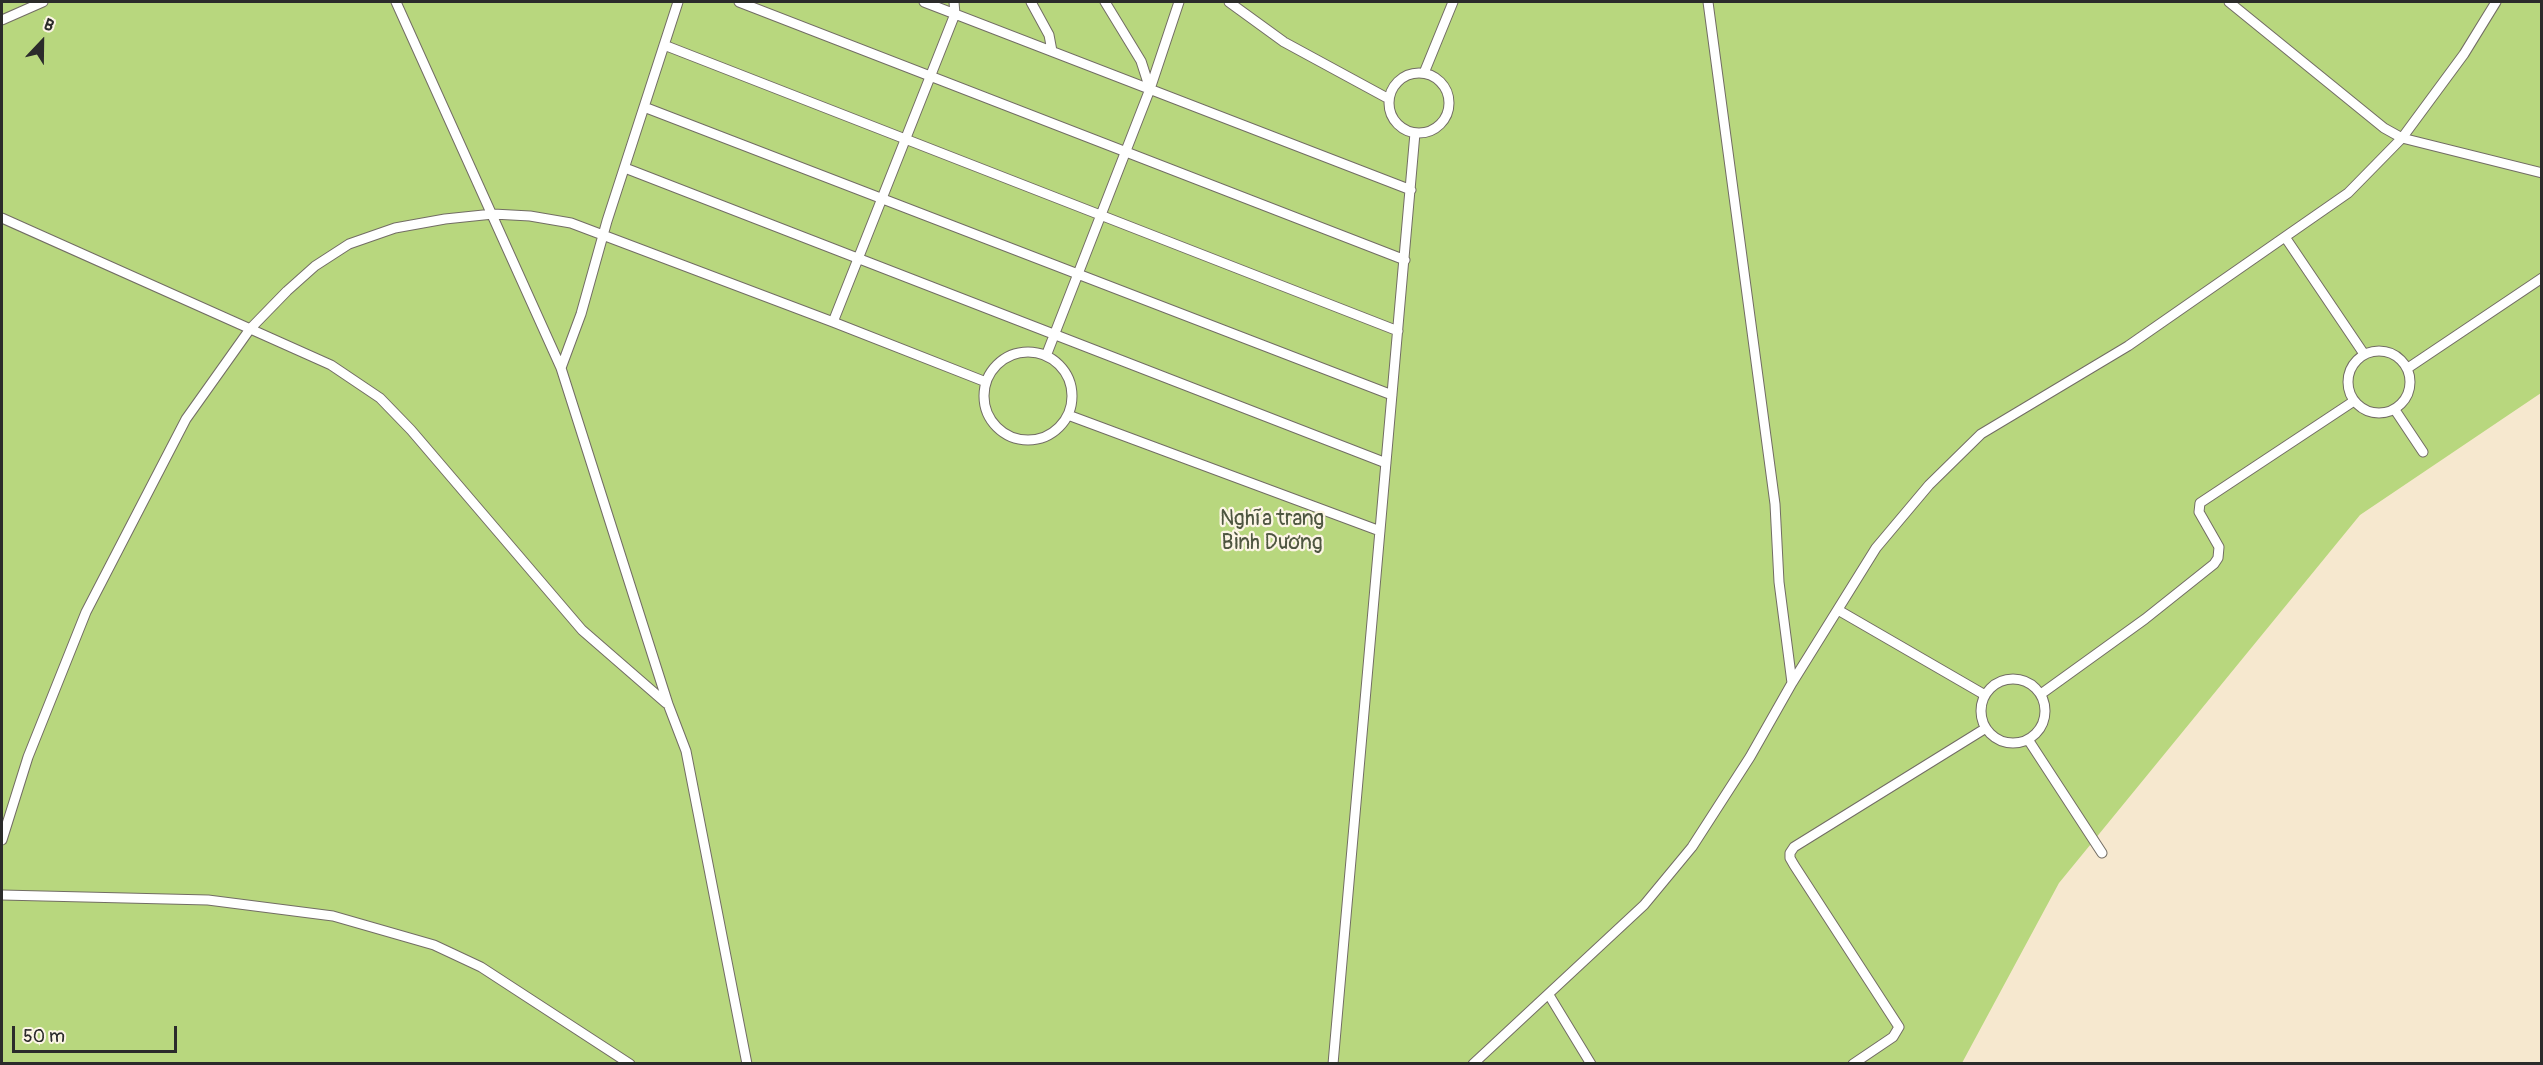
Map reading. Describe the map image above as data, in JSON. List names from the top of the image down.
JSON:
{
  "parks": ["Nghĩa trang Bình Dương"],
  "scale_bar": "50 m",
  "north": "top"
}
